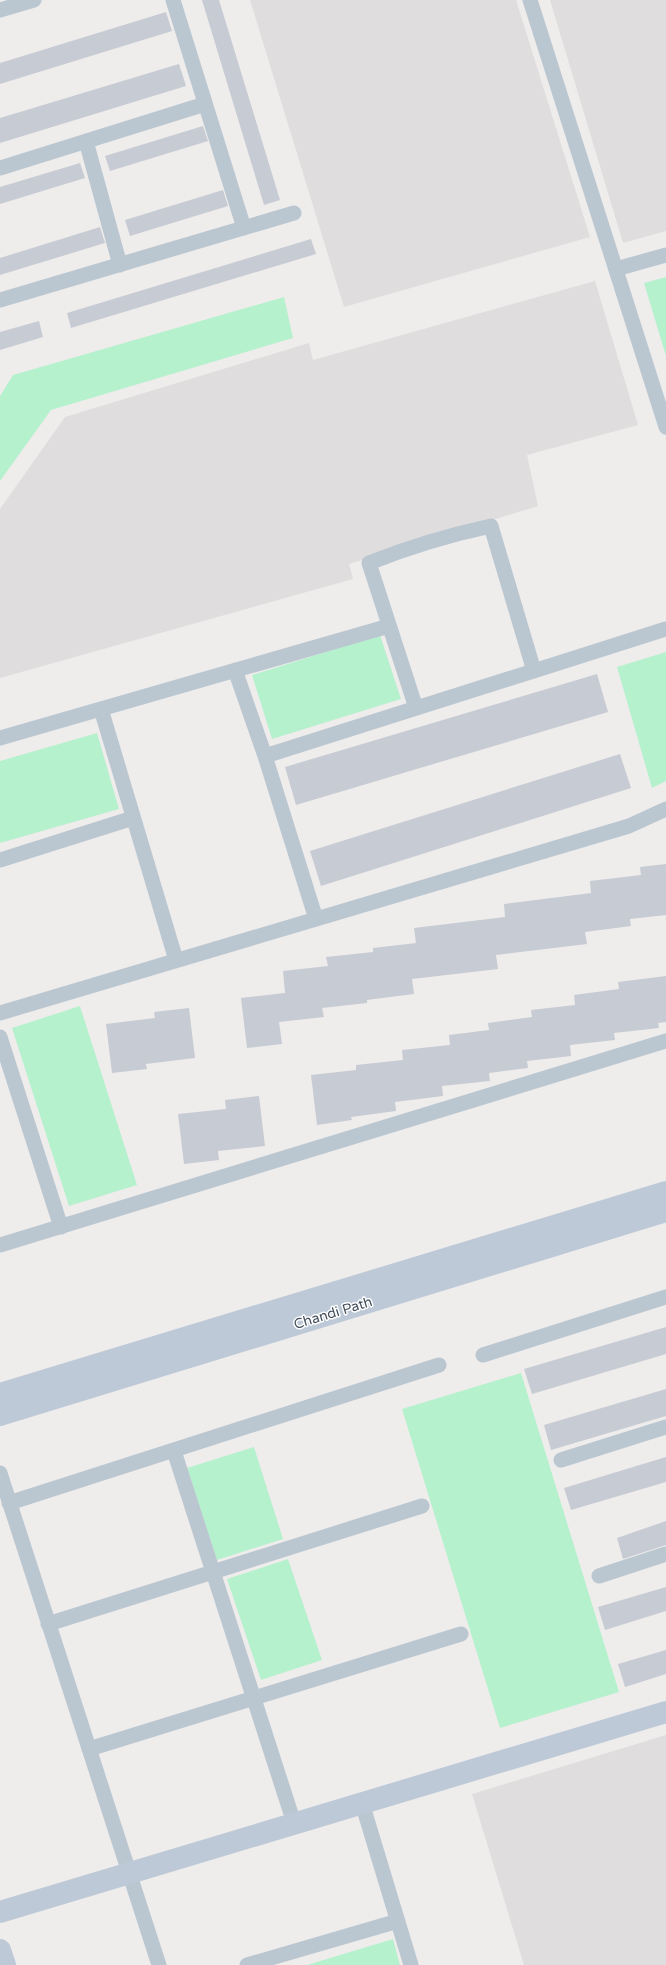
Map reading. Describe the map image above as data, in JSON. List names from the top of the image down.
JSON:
{
  "streets": {
    "main road": ["Chandi Path"]
  }
}
